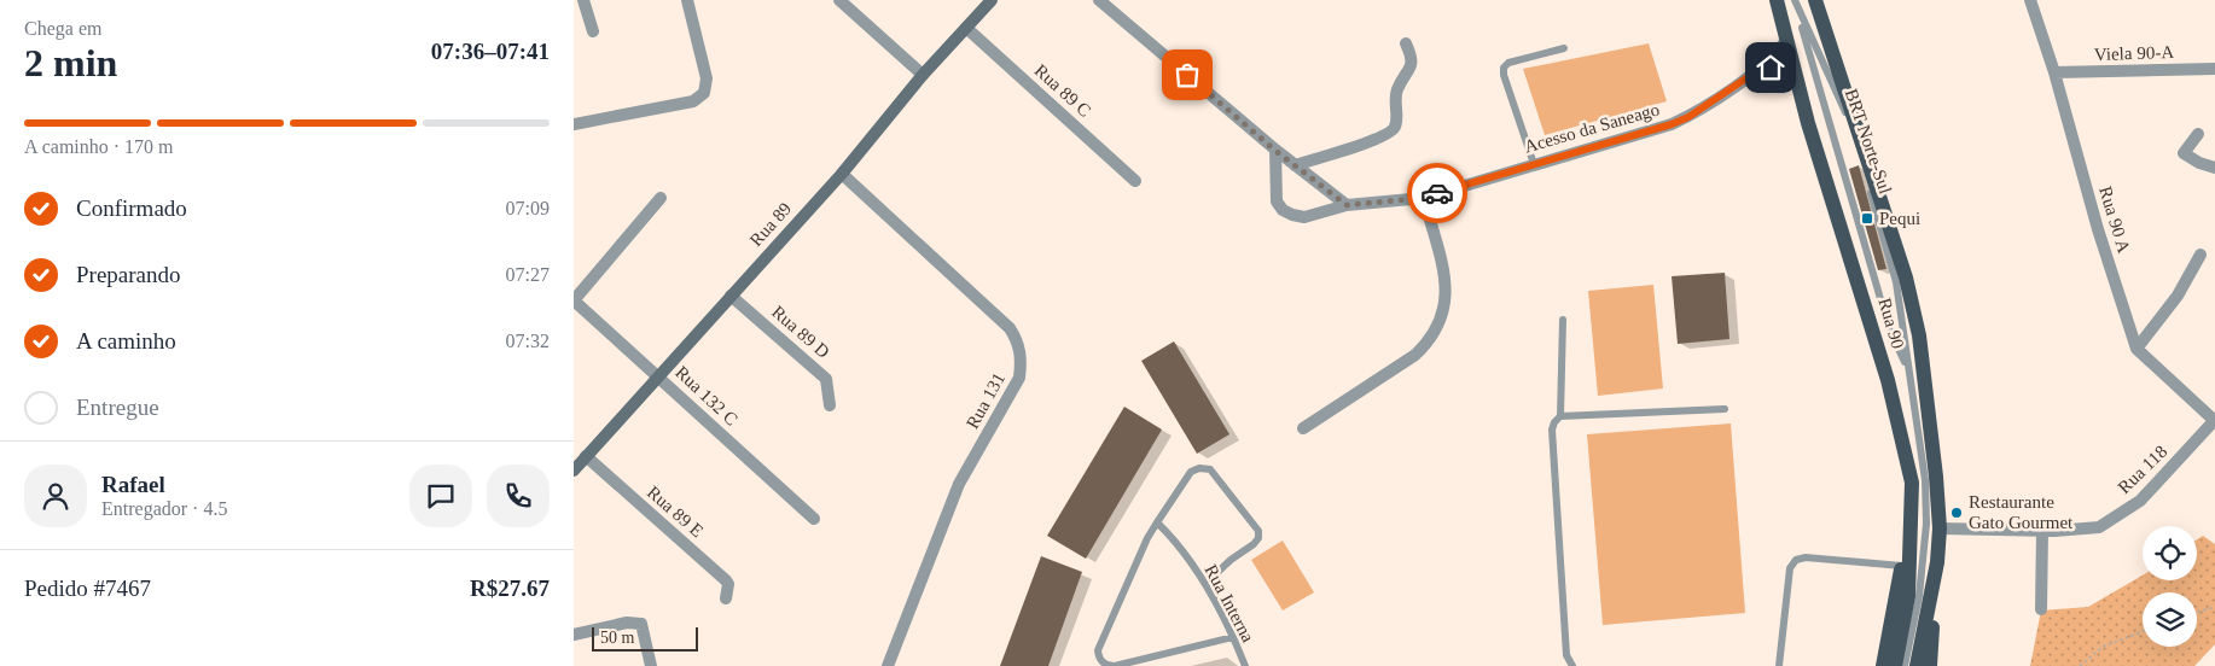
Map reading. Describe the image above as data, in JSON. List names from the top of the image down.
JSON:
{
  "streets": {
    "main road": ["Rua 90"],
    "street": [
      "Viela 90-A",
      "Rua 89 C",
      "Acesso da Saneago",
      "Rua 90 A",
      "Rua 89",
      "Rua 89 D",
      "Rua 132 C",
      "Rua 131",
      "Rua 118",
      "Rua 89 E"
    ],
    "lane": ["BRT Norte-Sul", "Rua Interna"]
  },
  "crossings": [
    ["Viela 90-A", "Rua 90 A"],
    ["Rua 89 C", "Rua 89"],
    ["Acesso da Saneago", "Rua 90"],
    ["Rua 90 A", "Rua 118"],
    ["Rua 89", "Rua 89 D"],
    ["Rua 89", "Rua 132 C"],
    ["Rua 89", "Rua 131"],
    ["Rua 89", "Rua 89 E"],
    ["Rua 90", "Rua 118"]
  ],
  "places": {
    "transit": ["Pequi"],
    "other": ["Restaurante Gato Gourmet"]
  },
  "scale_bar": "50 m",
  "page": {
    "heading": ["2 min", "Chega em", "07:36–07:41"],
    "panel": [
      "Rafael",
      "Entregador · 4.5",
      "Pedido #7467",
      "R$27.67"
    ],
    "bar": "A caminho · 170 m",
    "list": [
      ["Confirmado", "07:09"],
      ["Preparando", "07:27"],
      ["A caminho", "07:32"],
      "Entregue"
    ],
    "scale": "50 m"
  }
}
